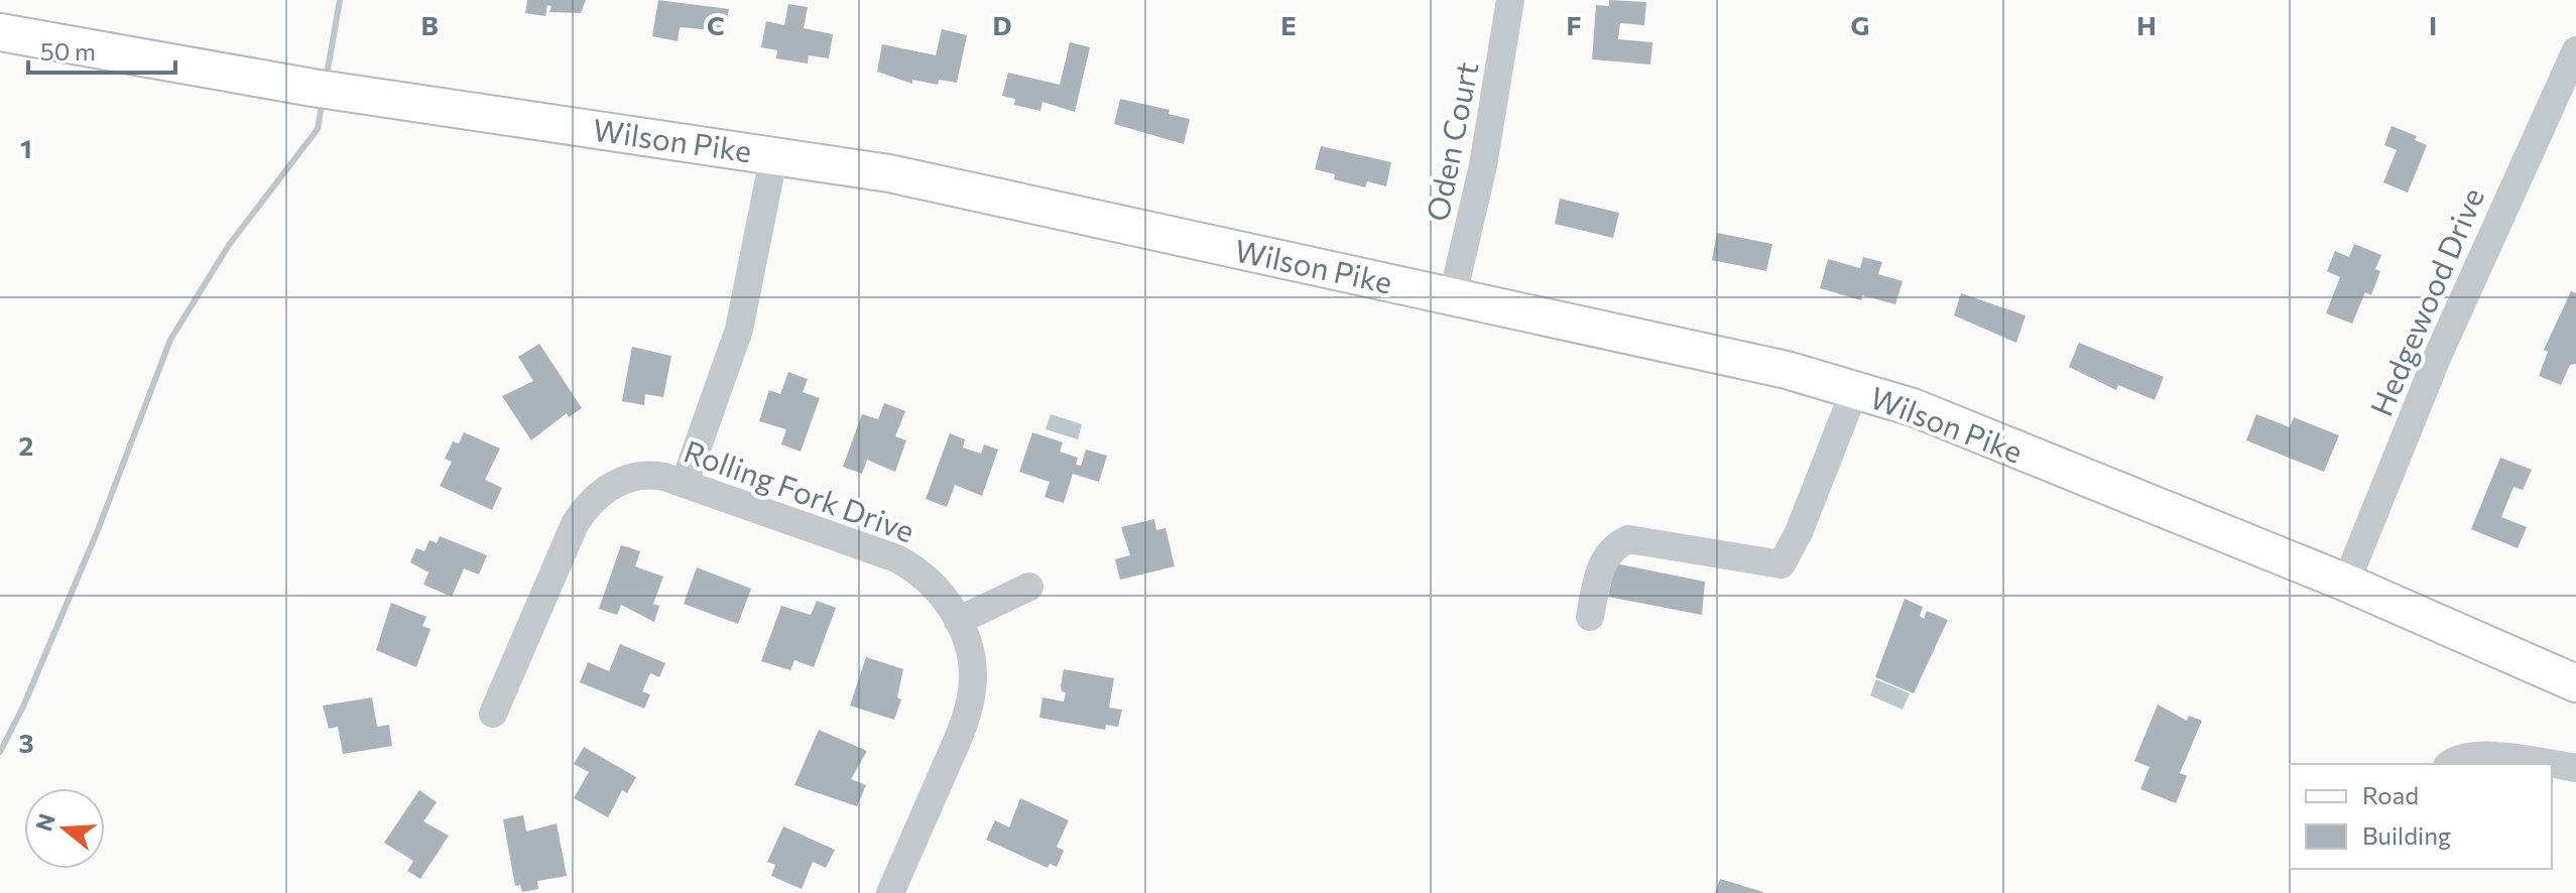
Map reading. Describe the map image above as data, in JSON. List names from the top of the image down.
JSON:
{
  "streets": {
    "main road": ["Wilson Pike"],
    "street": ["Oden Court", "Hedgewood Drive", "Rolling Fork Drive"]
  },
  "crossings": [
    ["Wilson Pike", "Oden Court"],
    ["Wilson Pike", "Hedgewood Drive"]
  ],
  "legend": ["Road", "Building"],
  "scale_bar": "50 m",
  "north": "left",
  "grid": {
    "columns": [
      "B",
      "C",
      "D",
      "E",
      "F",
      "G",
      "H",
      "I"
    ],
    "rows": ["1", "2", "3"]
  }
}
